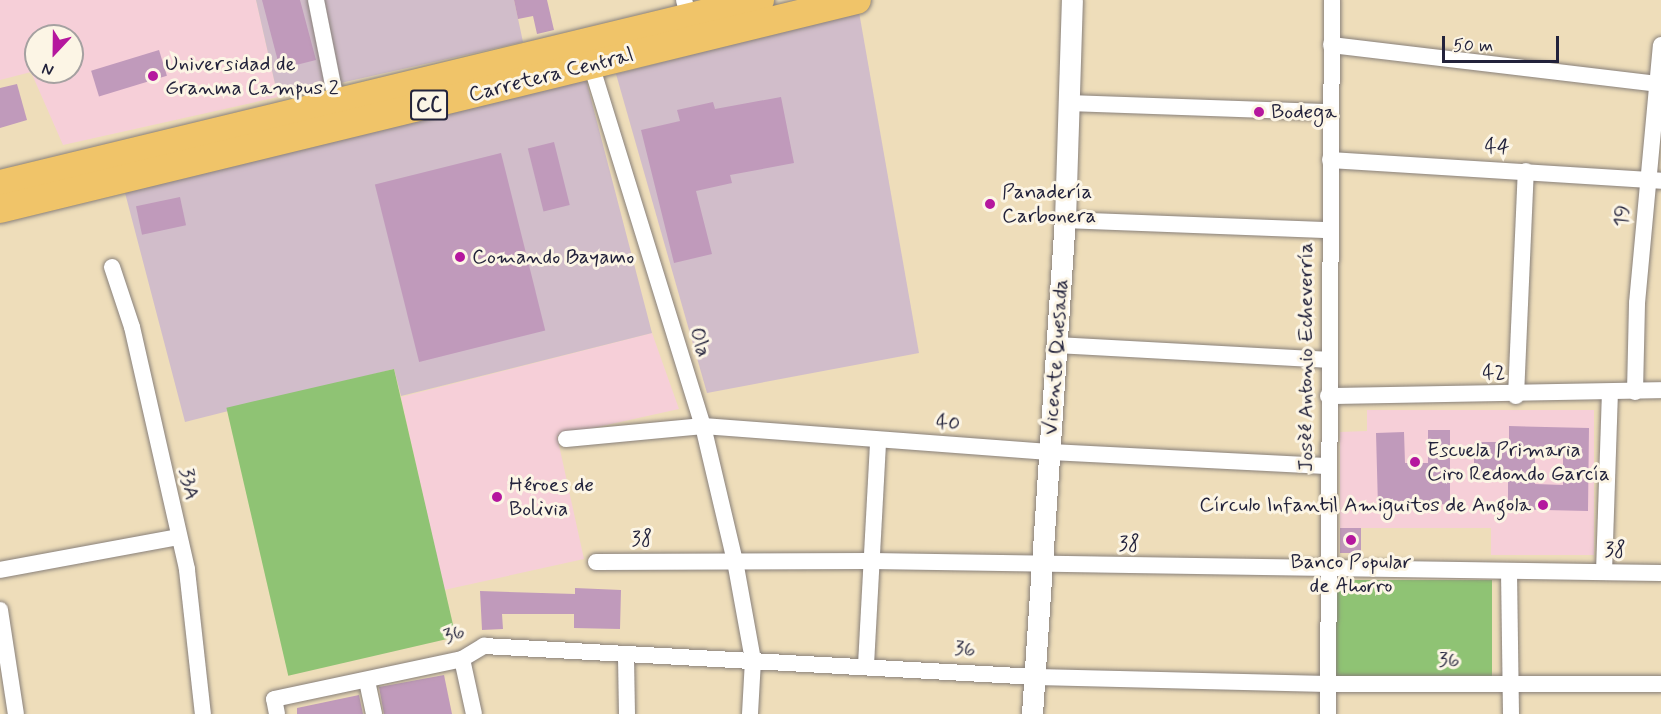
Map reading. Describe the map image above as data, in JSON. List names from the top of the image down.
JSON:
{
  "streets": {
    "highway": ["Carretera Central", "CC"],
    "street": [
      "44",
      "19",
      "Ola",
      "Vicente Quesada",
      "Josèé Antonio Echeverría",
      "42",
      "40",
      "33A",
      "38",
      "36"
    ]
  },
  "crossings": [
    ["Carretera Central", "Ola"],
    ["44", "19"],
    ["44", "Josèé Antonio Echeverría"],
    ["19", "42"],
    ["Ola", "40"],
    ["Ola", "38"],
    ["Ola", "36"],
    ["Vicente Quesada", "40"],
    ["Vicente Quesada", "38"],
    ["Vicente Quesada", "36"],
    ["Josèé Antonio Echeverría", "42"],
    ["Josèé Antonio Echeverría", "40"],
    ["Josèé Antonio Echeverría", "38"],
    ["Josèé Antonio Echeverría", "36"]
  ],
  "places": [
    "Universidad de Granma Campus 2",
    "Bodega",
    "Panadería Carbonera",
    "Comando Bayamo",
    "Escuela Primaria Ciro Redondo García",
    "Héroes de Bolivia",
    "Círculo Infantil Amiguitos de Angola",
    "Banco Popular de Ahorro"
  ],
  "scale_bar": "50 m",
  "north": "bottom"
}
